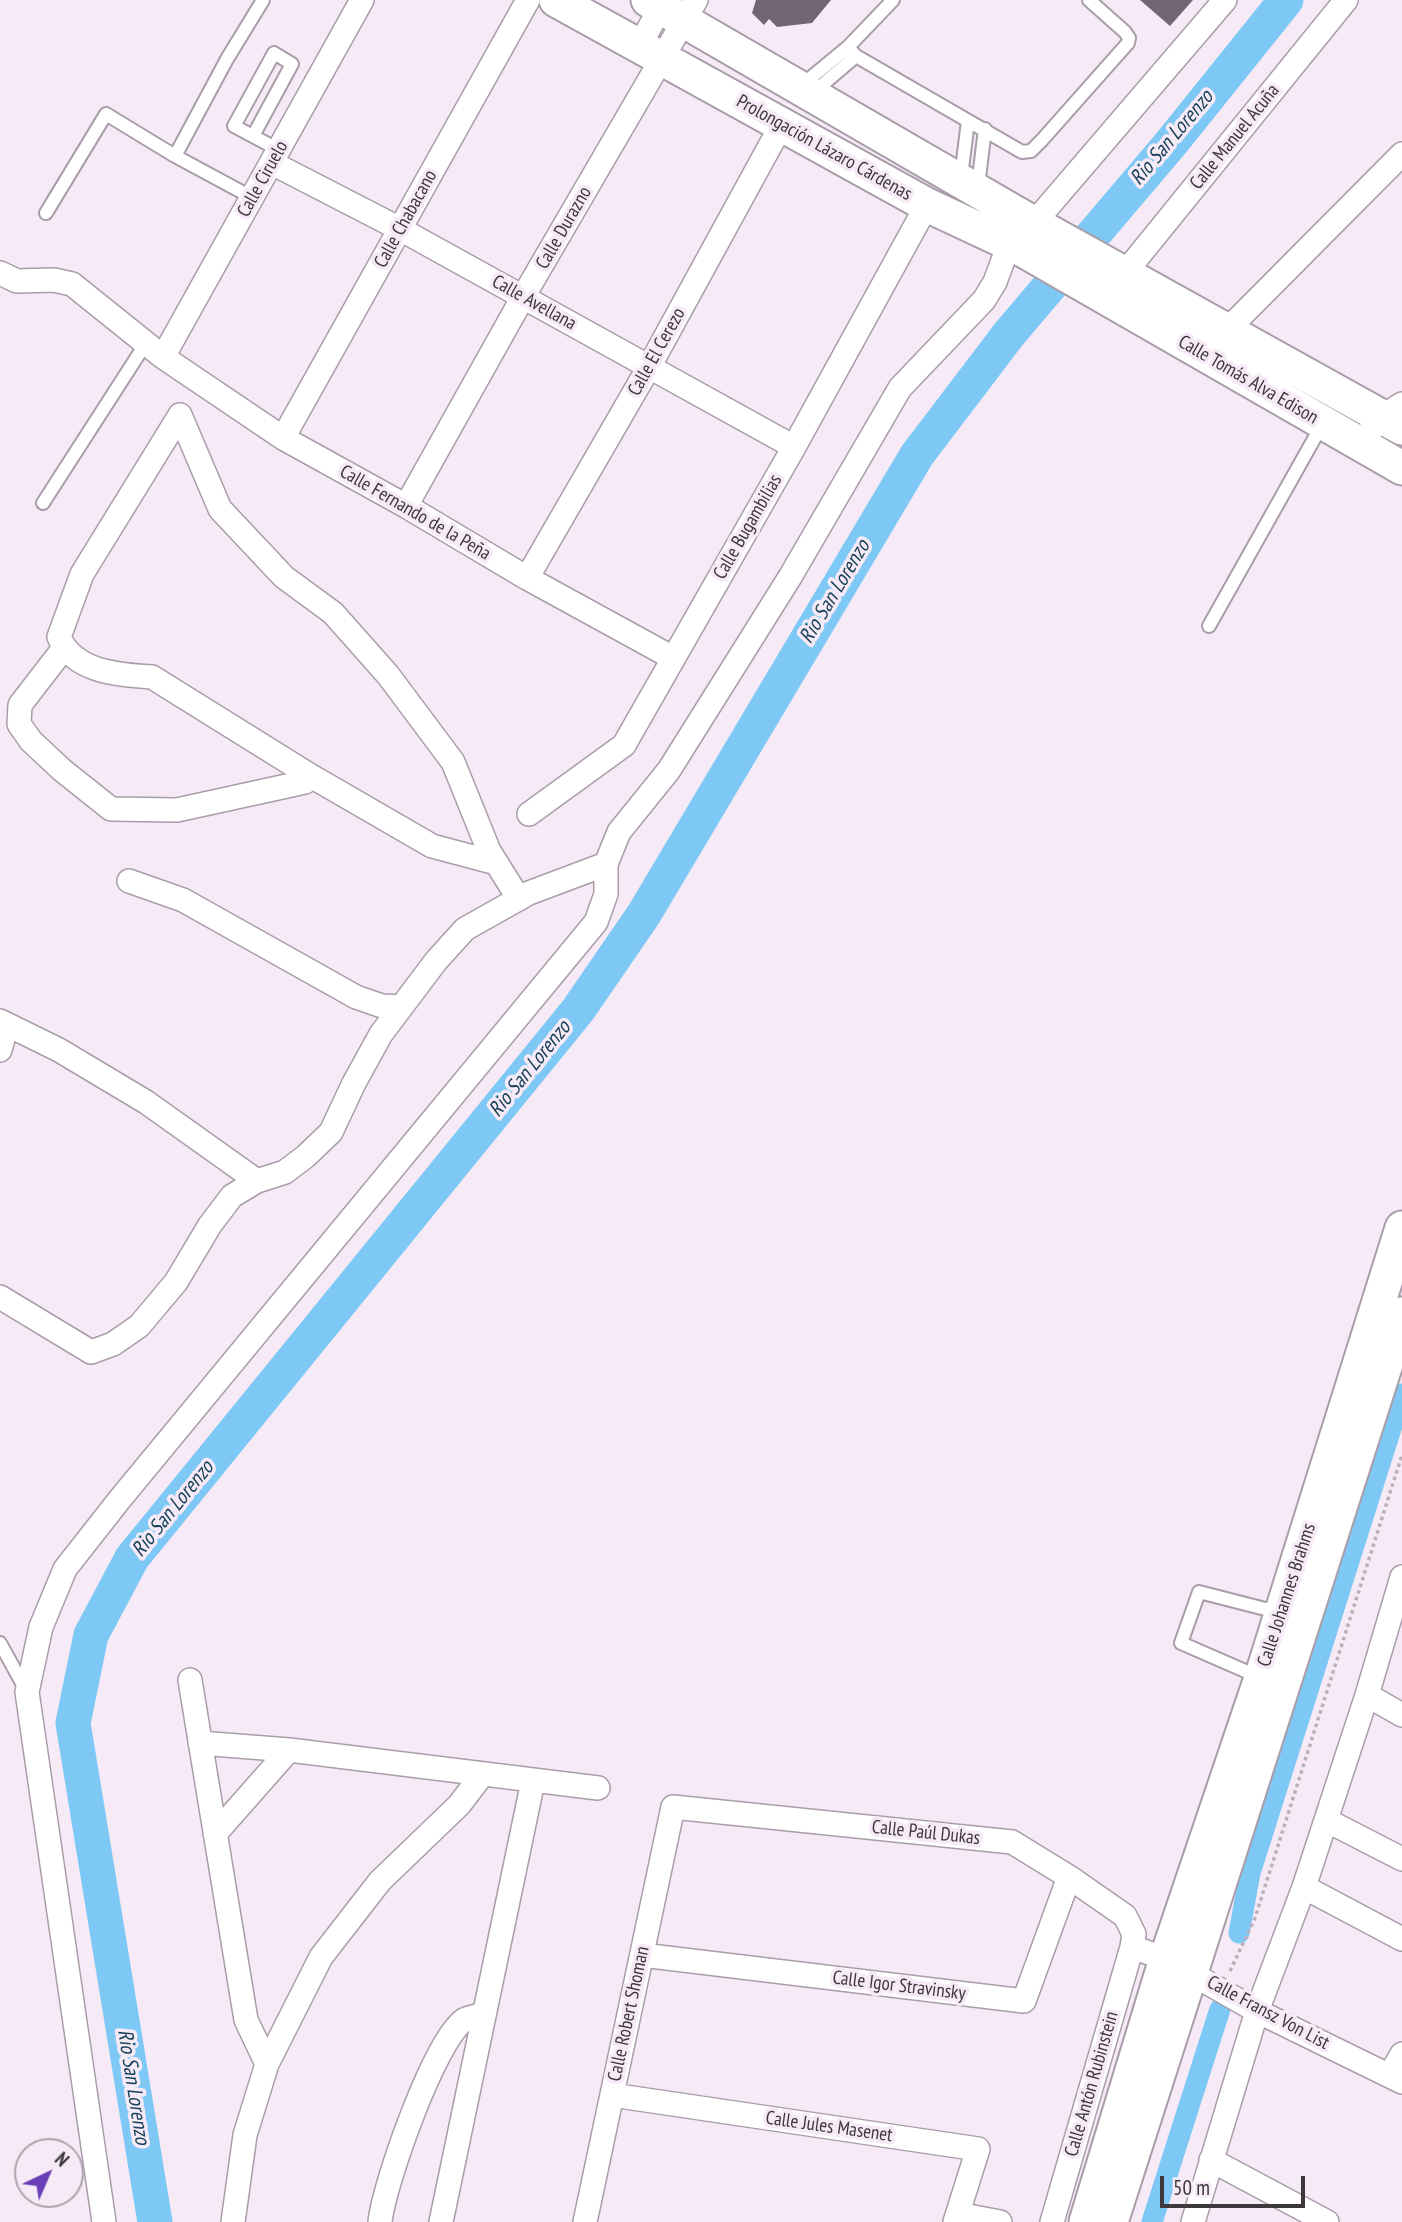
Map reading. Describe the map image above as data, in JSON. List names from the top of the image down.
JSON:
{
  "streets": {
    "main road": [
      "Prolongación Lázaro Cárdenas",
      "Calle Tomás Alva Edison",
      "Calle Johannes Brahms",
      "Calle Antón Rubinstein"
    ],
    "street": [
      "Calle Manuel Acuña",
      "Calle Ciruelo",
      "Calle Chabacano",
      "Calle Durazno",
      "Calle Avellana",
      "Calle El Cerezo",
      "Calle Fernando de la Peña",
      "Calle Bugambilias",
      "Calle Paúl Dukas",
      "Calle Igor Stravinsky",
      "Calle Fransz Von List",
      "Calle Robert Shoman",
      "Calle Jules Masenet"
    ]
  },
  "crossings": [
    ["Calle Manuel Acuña", "Prolongación Lázaro Cárdenas"],
    ["Calle Manuel Acuña", "Calle Tomás Alva Edison"],
    ["Prolongación Lázaro Cárdenas", "Calle Durazno"],
    ["Prolongación Lázaro Cárdenas", "Calle El Cerezo"],
    ["Prolongación Lázaro Cárdenas", "Calle Tomás Alva Edison"],
    ["Prolongación Lázaro Cárdenas", "Calle Bugambilias"],
    ["Calle Ciruelo", "Calle Avellana"],
    ["Calle Ciruelo", "Calle Fernando de la Peña"],
    ["Calle Chabacano", "Calle Avellana"],
    ["Calle Chabacano", "Calle Fernando de la Peña"],
    ["Calle Durazno", "Calle Avellana"],
    ["Calle Durazno", "Calle Fernando de la Peña"],
    ["Calle Avellana", "Calle El Cerezo"],
    ["Calle Avellana", "Calle Bugambilias"],
    ["Calle El Cerezo", "Calle Fernando de la Peña"],
    ["Calle Fernando de la Peña", "Calle Bugambilias"],
    ["Calle Johannes Brahms", "Calle Fransz Von List"],
    ["Calle Johannes Brahms", "Calle Antón Rubinstein"],
    ["Calle Paúl Dukas", "Calle Igor Stravinsky"],
    ["Calle Paúl Dukas", "Calle Fransz Von List"],
    ["Calle Paúl Dukas", "Calle Robert Shoman"],
    ["Calle Paúl Dukas", "Calle Antón Rubinstein"],
    ["Calle Igor Stravinsky", "Calle Robert Shoman"],
    ["Calle Fransz Von List", "Calle Antón Rubinstein"],
    ["Calle Robert Shoman", "Calle Jules Masenet"]
  ],
  "water": ["Rio San Lorenzo"],
  "scale_bar": "50 m",
  "north": "top right"
}
